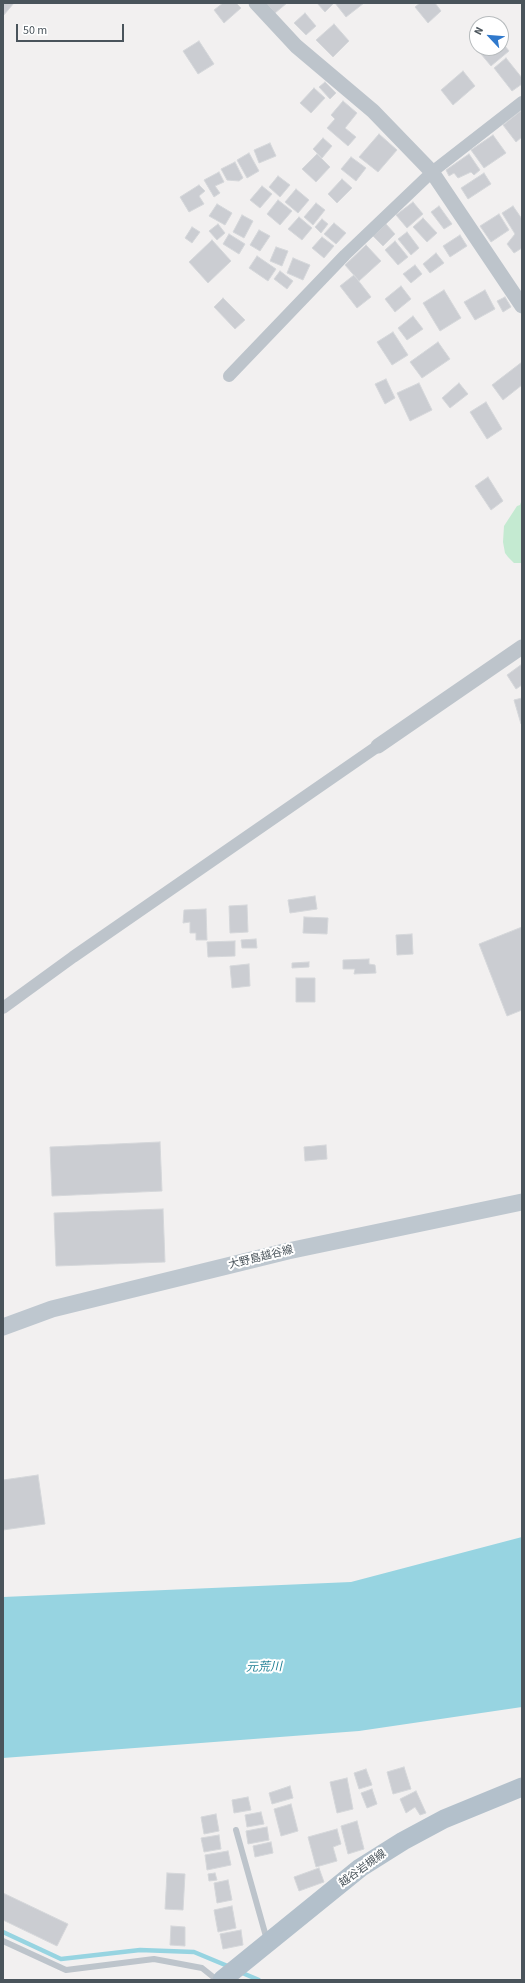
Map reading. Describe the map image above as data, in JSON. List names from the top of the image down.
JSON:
{
  "streets": {
    "main road": ["大野島越谷線", "越谷岩槻線"]
  },
  "water": ["元荒川"],
  "scale_bar": "50 m",
  "north": "top left"
}
